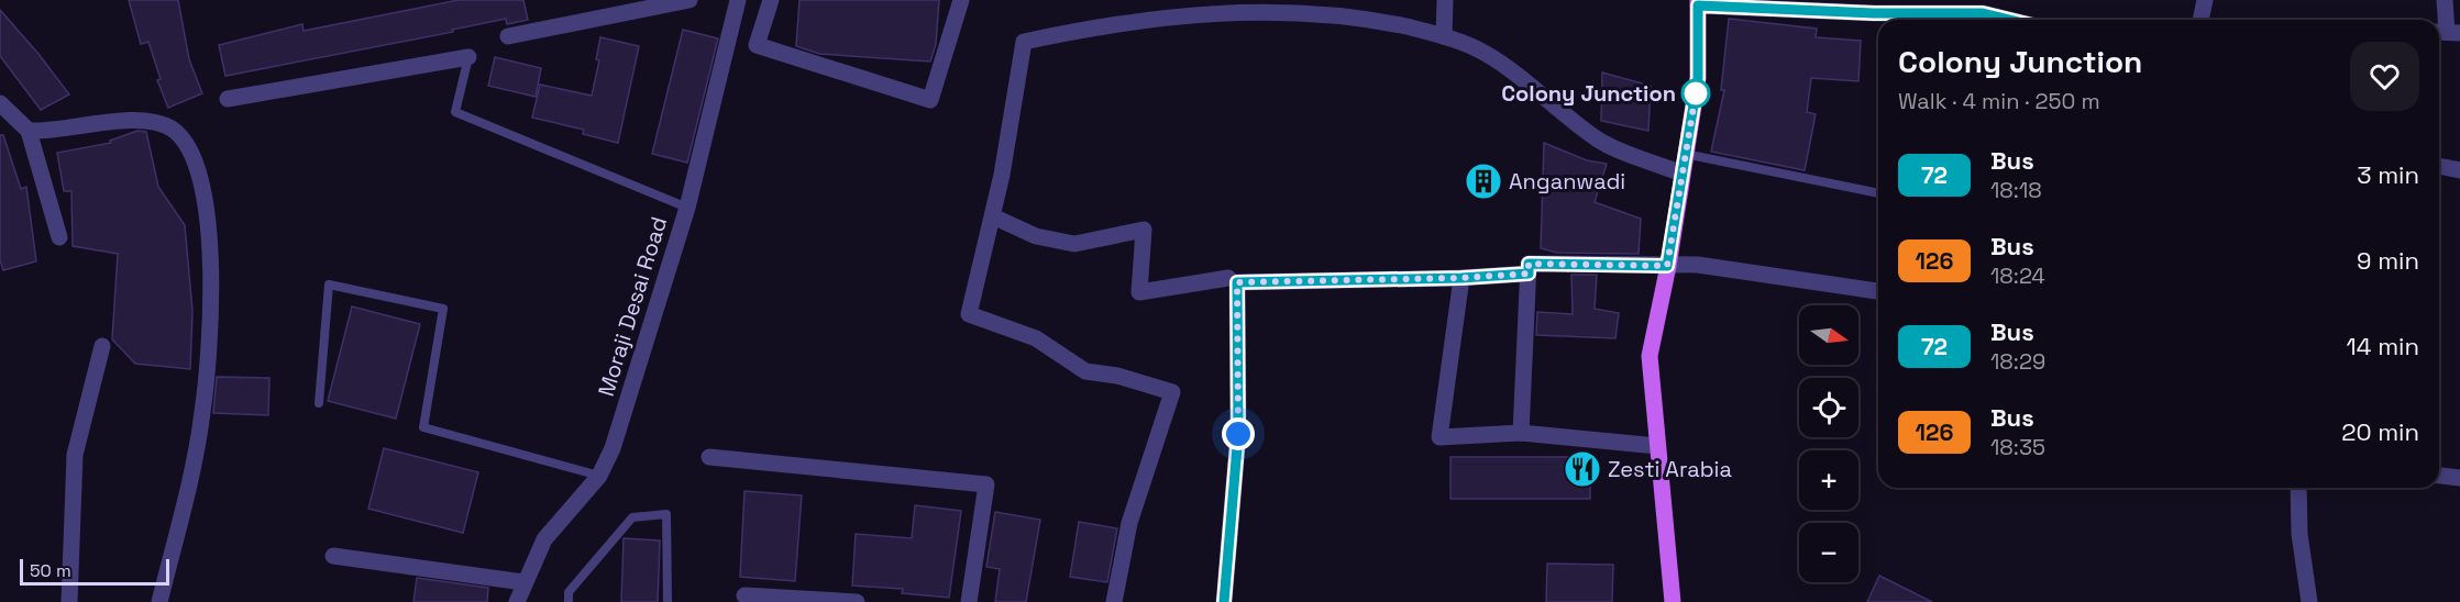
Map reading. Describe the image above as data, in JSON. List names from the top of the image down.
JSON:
{
  "streets": {
    "street": ["Moraji Desai Road"]
  },
  "places": {
    "other": ["Colony Junction"],
    "building": ["Anganwadi"],
    "restaurant": ["Zesti Arabia"]
  },
  "lines": ["bus line 72"],
  "scale_bar": "50 m",
  "north": "right",
  "page": {
    "heading": ["Colony Junction", "Walk · 4 min · 250 m"],
    "list": [
      {
        "mark": "72",
        "name": "Bus",
        "note": "18:18",
        "value": "3 min"
      },
      {
        "mark": "126",
        "name": "Bus",
        "note": "18:24",
        "value": "9 min"
      },
      {
        "mark": "72",
        "name": "Bus",
        "note": "18:29",
        "value": "14 min"
      },
      {
        "mark": "126",
        "name": "Bus",
        "note": "18:35",
        "value": "20 min"
      }
    ],
    "map_buttons": ["+", "−"],
    "scale": "50 m"
  }
}
